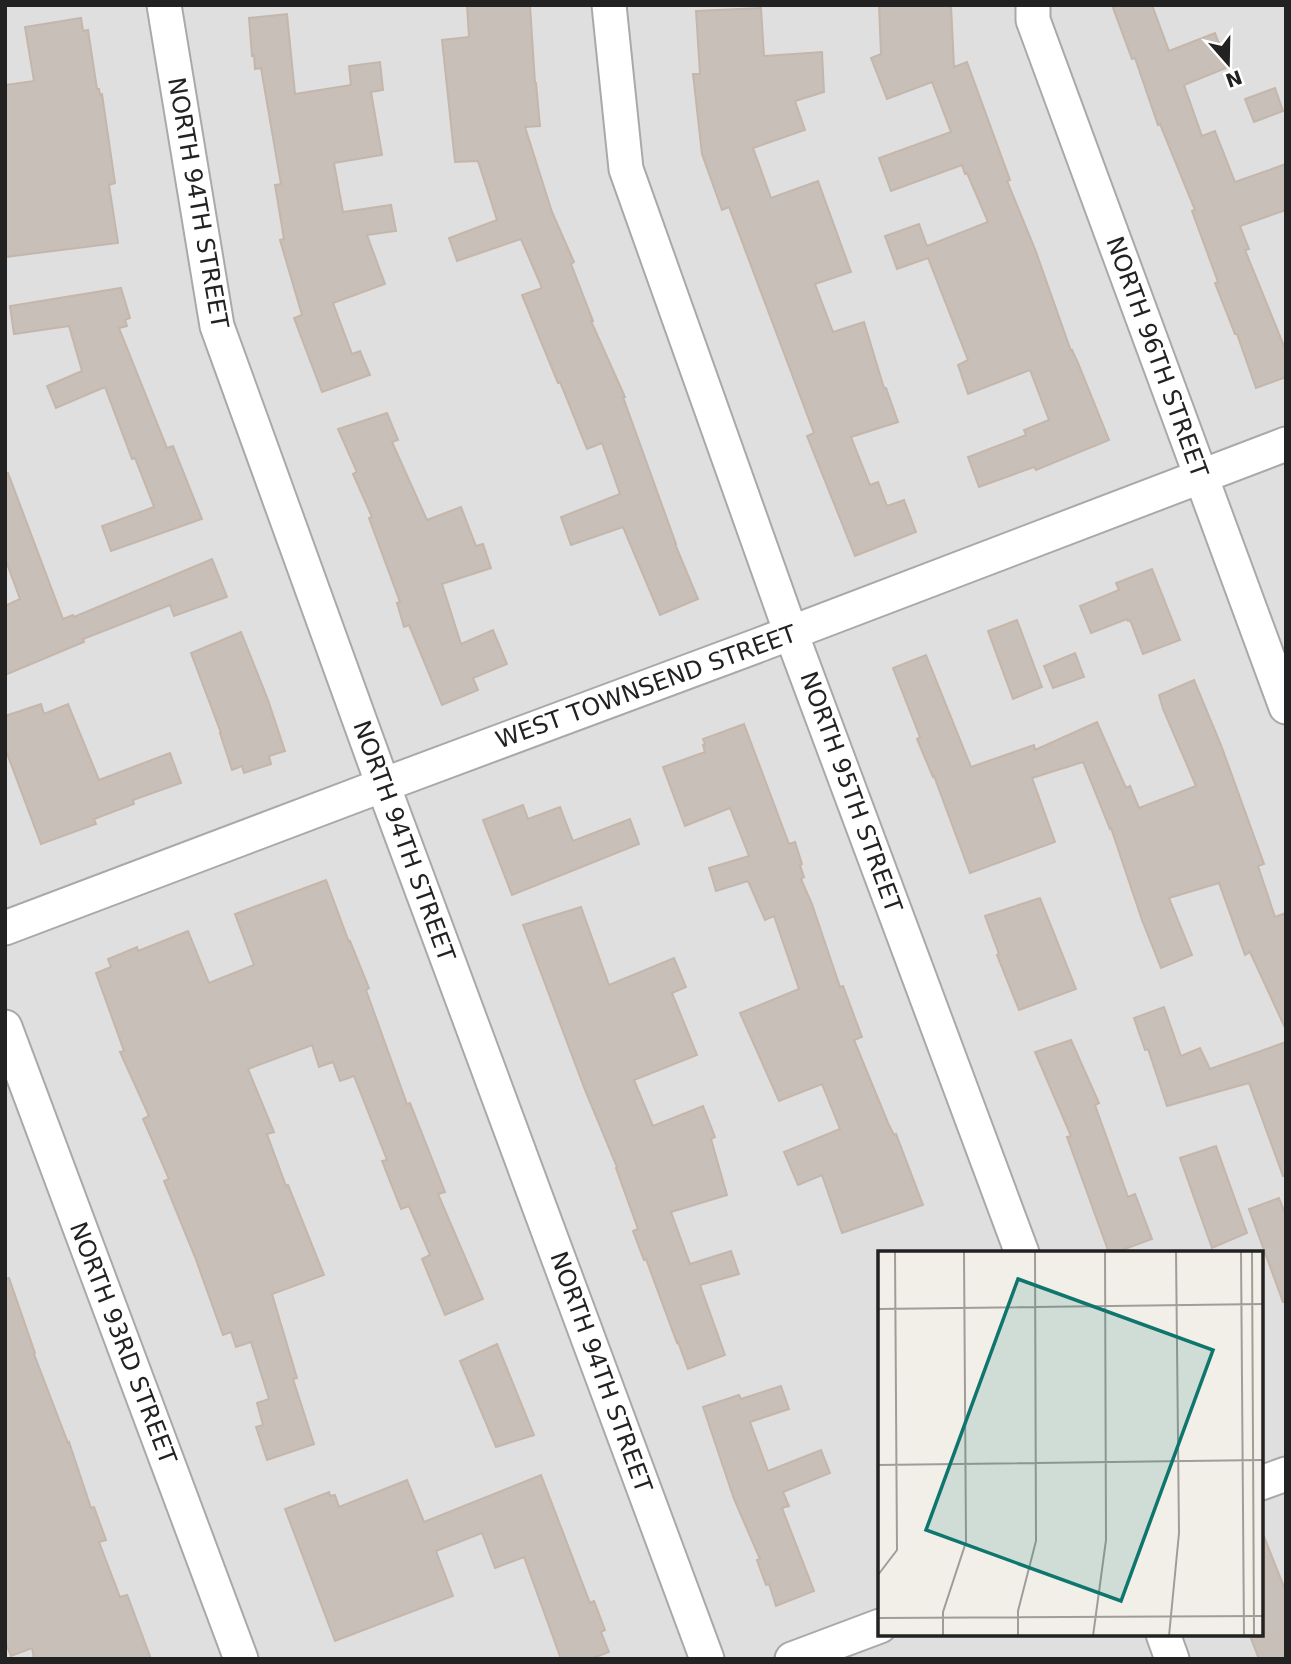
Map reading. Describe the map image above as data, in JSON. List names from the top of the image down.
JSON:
{
  "streets": {
    "street": [
      "NORTH 94TH STREET",
      "NORTH 96TH STREET",
      "WEST TOWNSEND STREET",
      "NORTH 95TH STREET",
      "NORTH 93RD STREET"
    ]
  },
  "crossings": [
    ["NORTH 94TH STREET", "WEST TOWNSEND STREET"],
    ["NORTH 96TH STREET", "WEST TOWNSEND STREET"],
    ["WEST TOWNSEND STREET", "NORTH 95TH STREET"]
  ],
  "north": "bottom"
}
